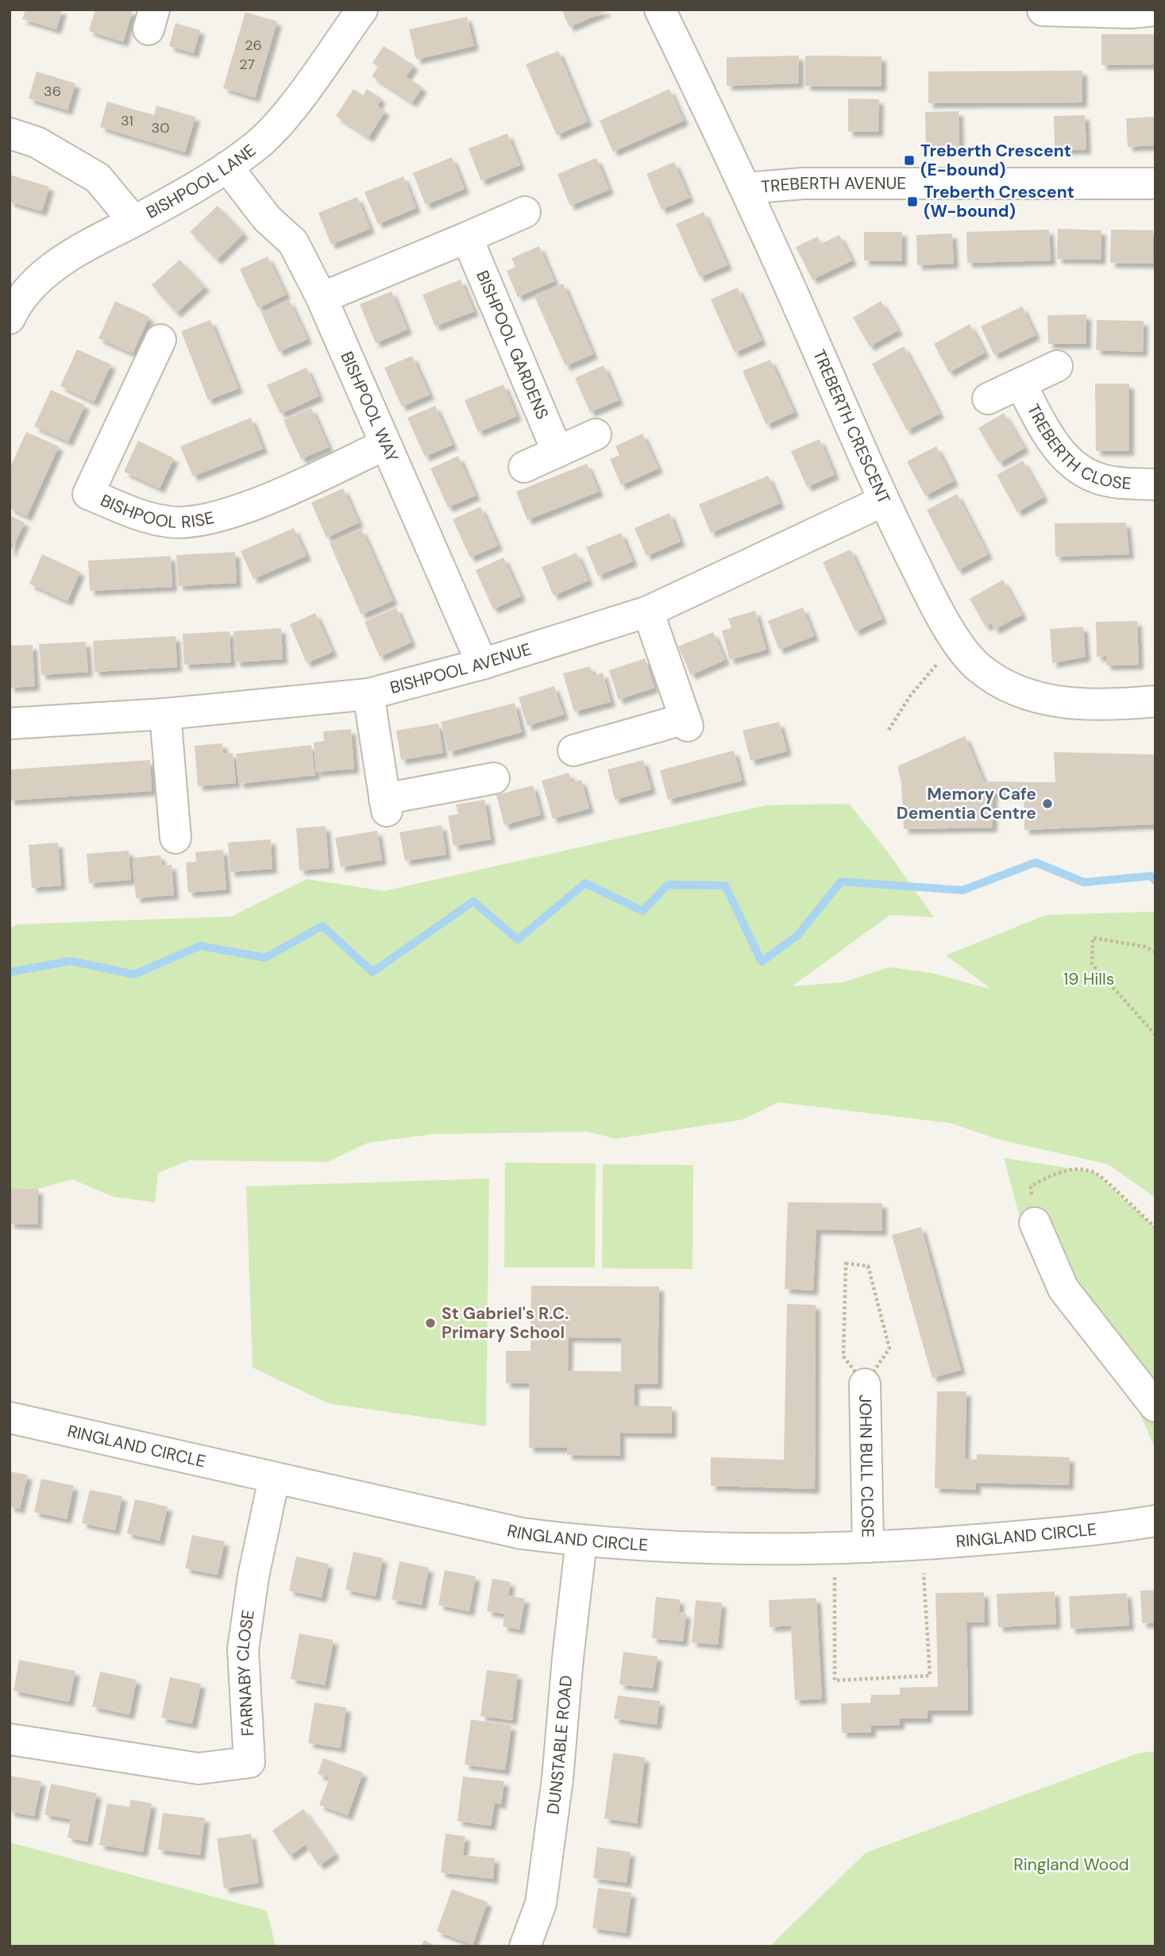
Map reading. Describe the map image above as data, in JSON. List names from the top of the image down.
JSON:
{
  "streets": {
    "street": [
      "BISHPOOL LANE",
      "TREBERTH AVENUE",
      "BISHPOOL GARDENS",
      "BISHPOOL WAY",
      "TREBERTH CRESCENT",
      "TREBERTH CLOSE",
      "BISHPOOL RISE",
      "BISHPOOL AVENUE",
      "RINGLAND CIRCLE",
      "JOHN BULL CLOSE",
      "FARNABY CLOSE",
      "DUNSTABLE ROAD"
    ]
  },
  "crossings": [
    ["BISHPOOL LANE", "BISHPOOL WAY"],
    ["TREBERTH AVENUE", "TREBERTH CRESCENT"],
    ["BISHPOOL WAY", "BISHPOOL RISE"],
    ["BISHPOOL WAY", "BISHPOOL AVENUE"],
    ["TREBERTH CRESCENT", "BISHPOOL AVENUE"],
    ["RINGLAND CIRCLE", "JOHN BULL CLOSE"],
    ["RINGLAND CIRCLE", "FARNABY CLOSE"],
    ["RINGLAND CIRCLE", "DUNSTABLE ROAD"]
  ],
  "parks": ["19 Hills", "Ringland Wood"],
  "places": {
    "transit": ["Treberth Crescent (E-bound)", "Treberth Crescent (W-bound)"],
    "other": ["Memory Cafe Dementia Centre", "St Gabriel's R.C. Primary School"]
  },
  "house_numbers": [
    "26",
    "27",
    "36",
    "31",
    "30"
  ]
}
